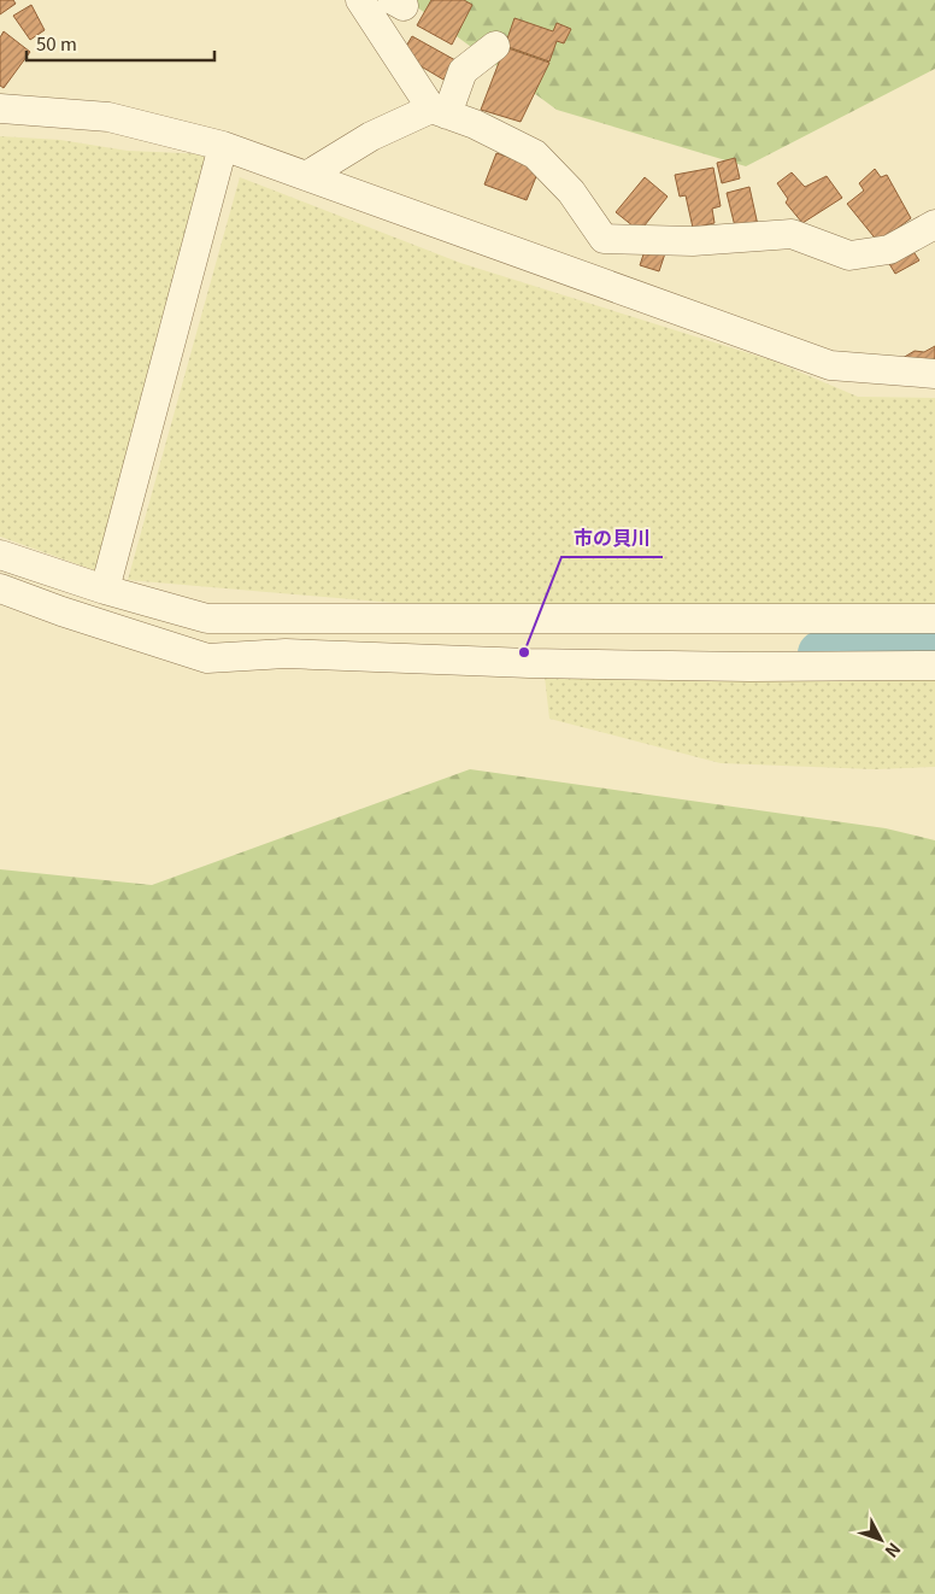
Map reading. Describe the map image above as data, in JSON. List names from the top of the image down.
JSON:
{
  "places": ["市の貝川"],
  "scale_bar": "50 m",
  "north": "bottom right"
}
